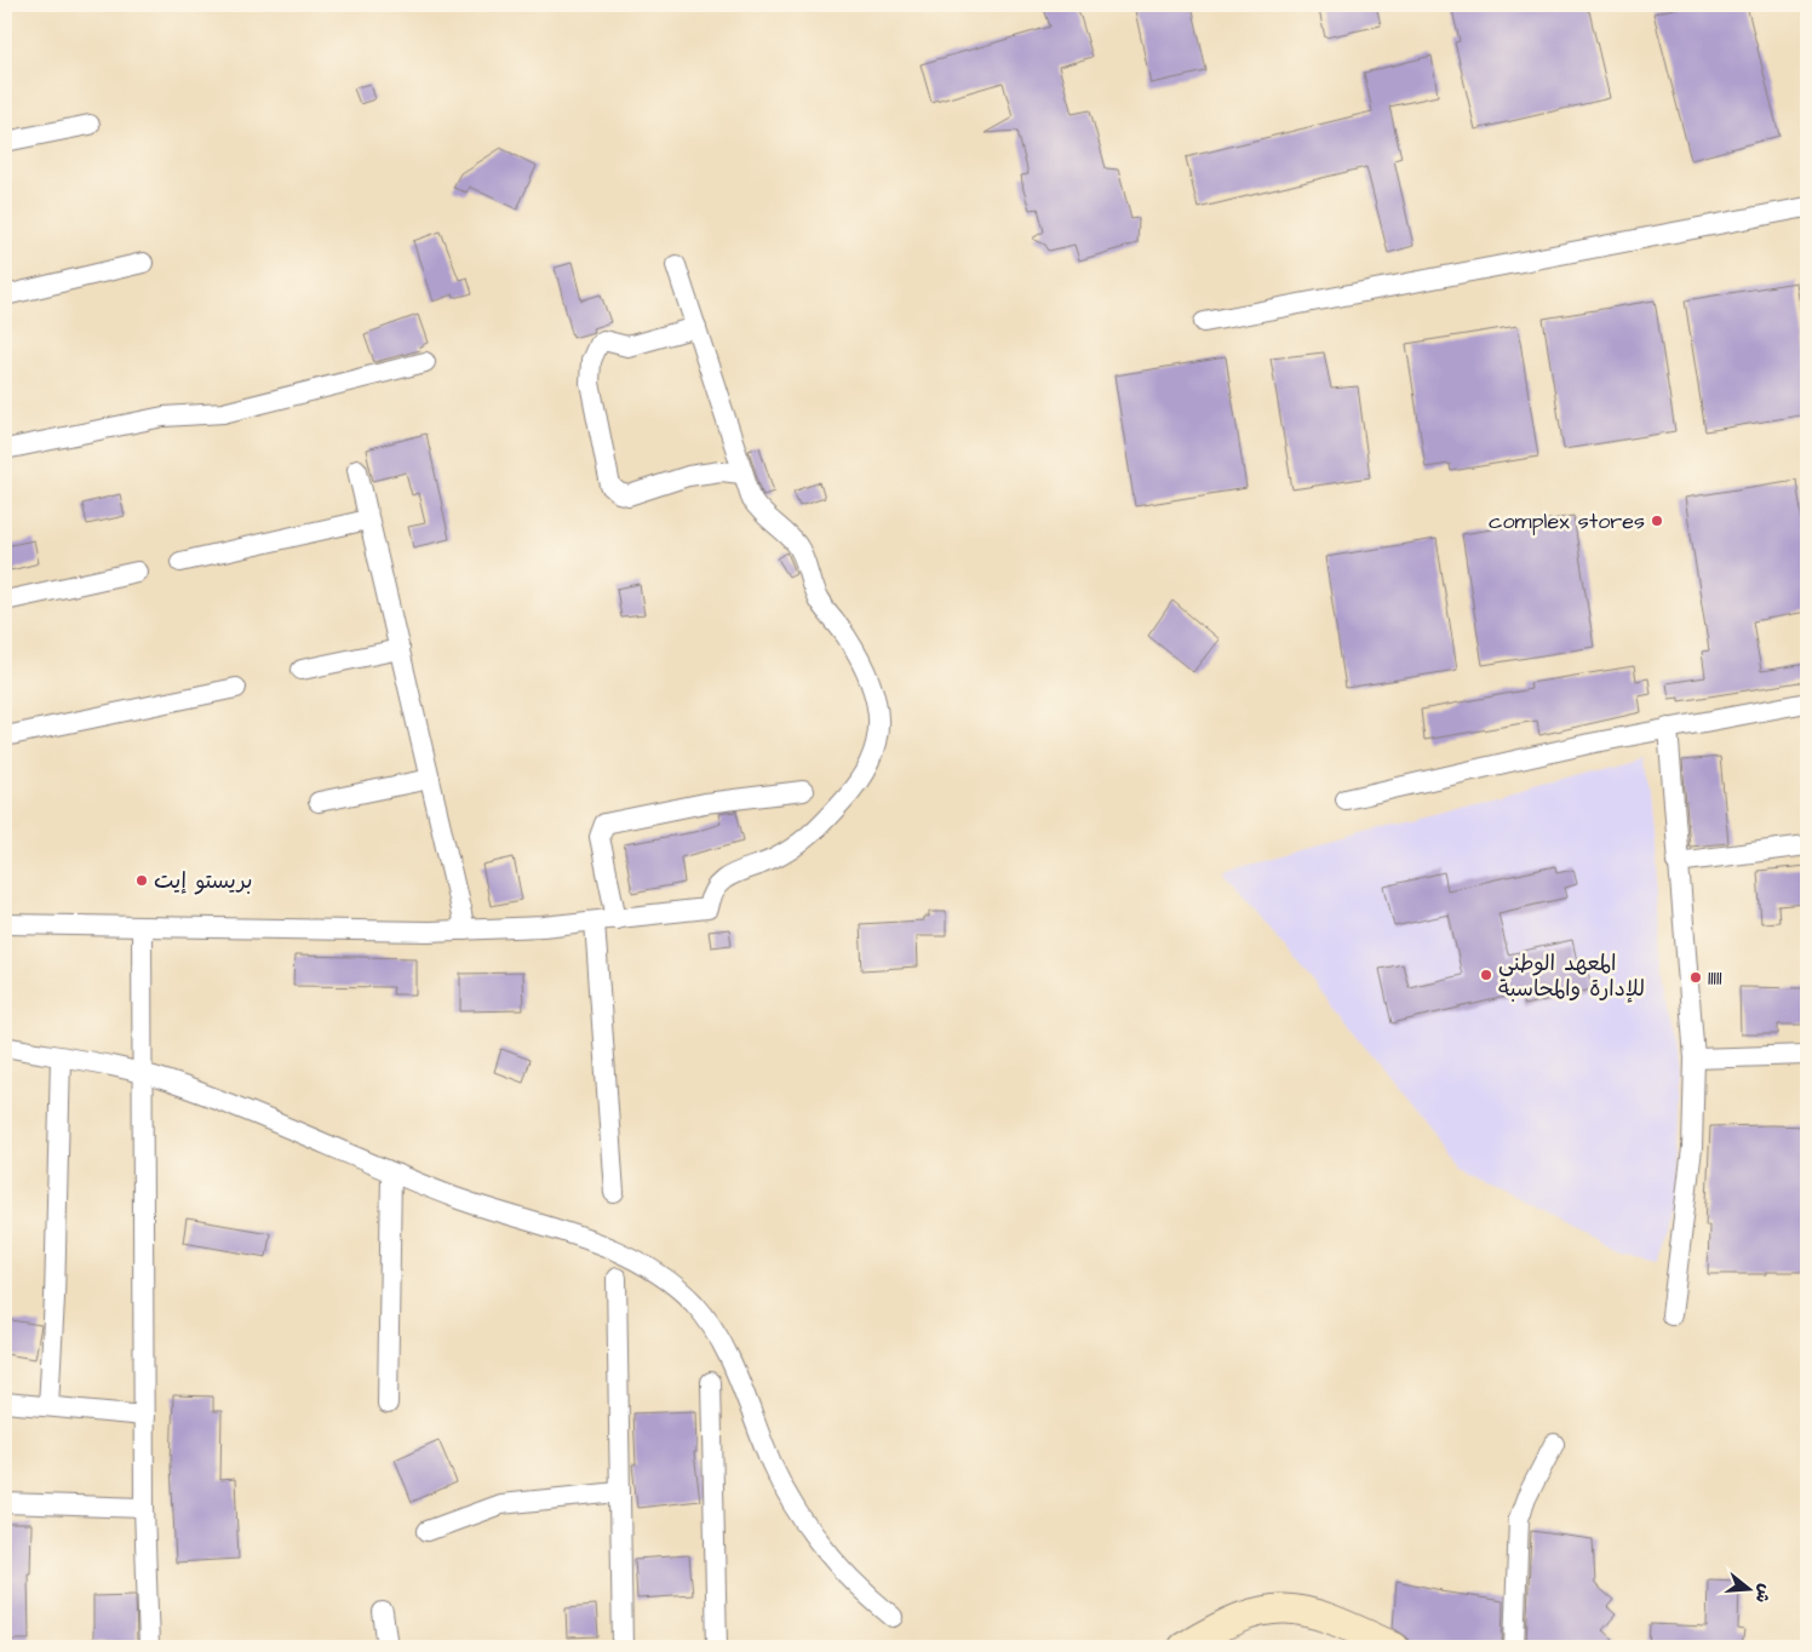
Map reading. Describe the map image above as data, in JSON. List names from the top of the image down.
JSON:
{
  "places": [
    "complex stores",
    "بريستو إيت",
    "المعهد الوطني للإدارة والمحاسبة",
    "11111"
  ],
  "north": "right"
}
